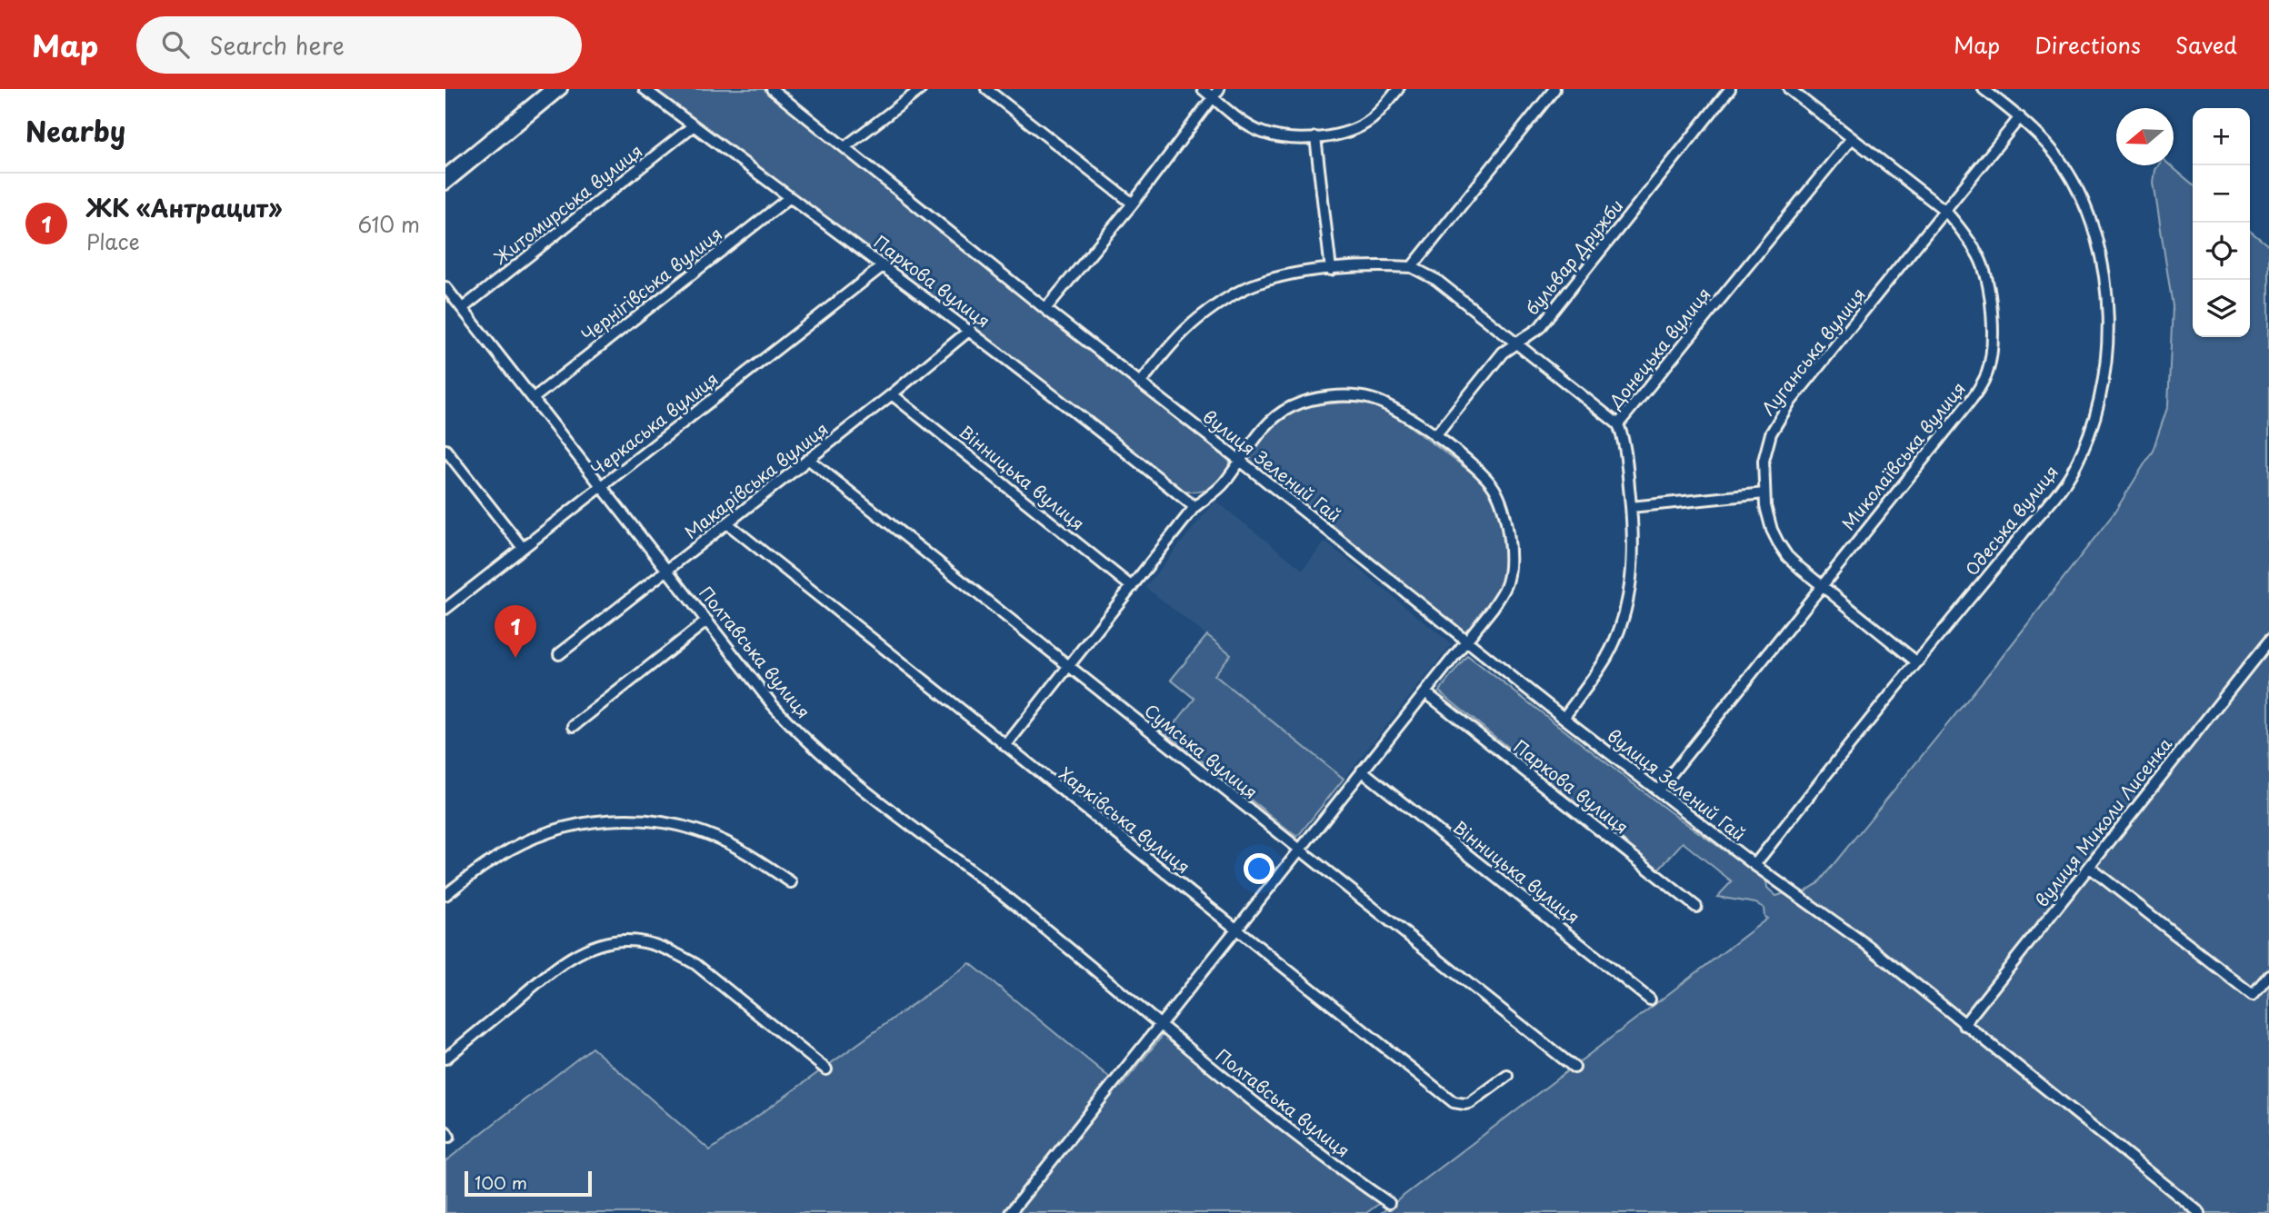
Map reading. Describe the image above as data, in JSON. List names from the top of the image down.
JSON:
{
  "streets": {
    "street": [
      "Житомирська вулиця",
      "бульвар Дружби",
      "Паркова вулиця",
      "Чернігівська вулиця",
      "Донецька вулиця",
      "Луганська вулиця",
      "Черкаська вулиця",
      "Миколаївська вулиця",
      "вулиця Зелений Гай",
      "Вінницька вулиця",
      "Макарівська вулиця",
      "Одеська вулиця",
      "Полтавська вулиця",
      "Сумська вулиця",
      "Харківська вулиця",
      "вулиця Миколи Лисенка"
    ]
  },
  "crossings": [
    ["Житомирська вулиця", "Паркова вулиця"],
    ["Житомирська вулиця", "Полтавська вулиця"],
    ["Паркова вулиця", "Чернігівська вулиця"],
    ["Паркова вулиця", "Черкаська вулиця"],
    ["Паркова вулиця", "Макарівська вулиця"],
    ["Чернігівська вулиця", "Полтавська вулиця"],
    ["Донецька вулиця", "Миколаївська вулиця"],
    ["Донецька вулиця", "вулиця Зелений Гай"],
    ["Луганська вулиця", "Миколаївська вулиця"],
    ["Луганська вулиця", "Одеська вулиця"],
    ["Черкаська вулиця", "Полтавська вулиця"],
    ["Миколаївська вулиця", "вулиця Зелений Гай"],
    ["вулиця Зелений Гай", "Одеська вулиця"],
    ["вулиця Зелений Гай", "вулиця Миколи Лисенка"],
    ["Вінницька вулиця", "Макарівська вулиця"],
    ["Макарівська вулиця", "Полтавська вулиця"],
    ["Макарівська вулиця", "Сумська вулиця"],
    ["Макарівська вулиця", "Харківська вулиця"]
  ],
  "scale_bar": "100 m",
  "north": "left",
  "page": {
    "header": "Map",
    "search": "Search here",
    "nav": ["Map", "Directions", "Saved"],
    "heading": "Nearby",
    "map_buttons": ["+", "−"],
    "list": [
      {
        "mark": "1",
        "name": "ЖК «Антрацит»",
        "note": "Place",
        "value": "610 m"
      }
    ],
    "pins": "1",
    "scale": "100 m"
  }
}
